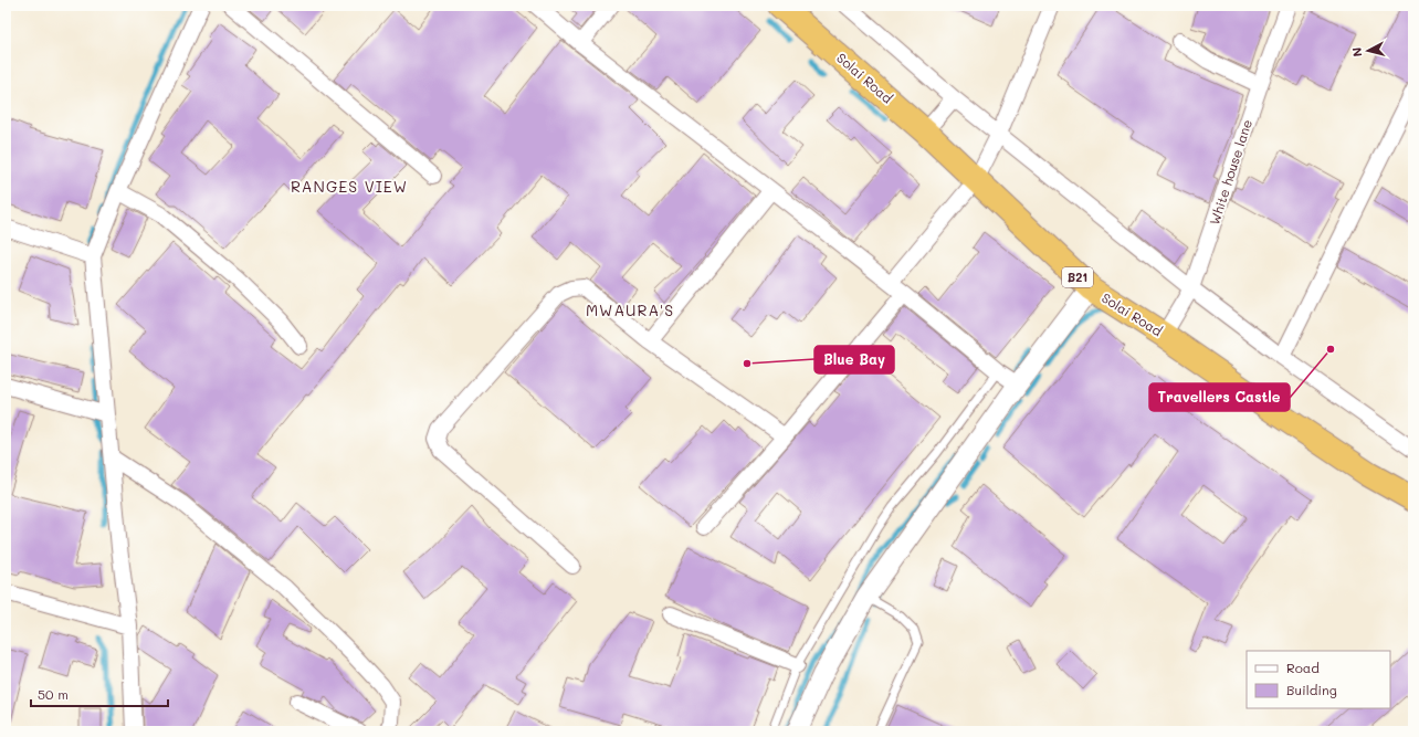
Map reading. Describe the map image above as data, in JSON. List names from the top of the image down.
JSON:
{
  "streets": {
    "highway": ["Solai Road", "B21"],
    "street": ["White house lane"]
  },
  "crossings": [
    ["Solai Road", "White house lane"]
  ],
  "districts": ["RANGES VIEW", "MWAURA'S"],
  "places": ["Travellers Castle", "Blue Bay"],
  "legend": ["Road", "Building"],
  "scale_bar": "50 m",
  "north": "left"
}
